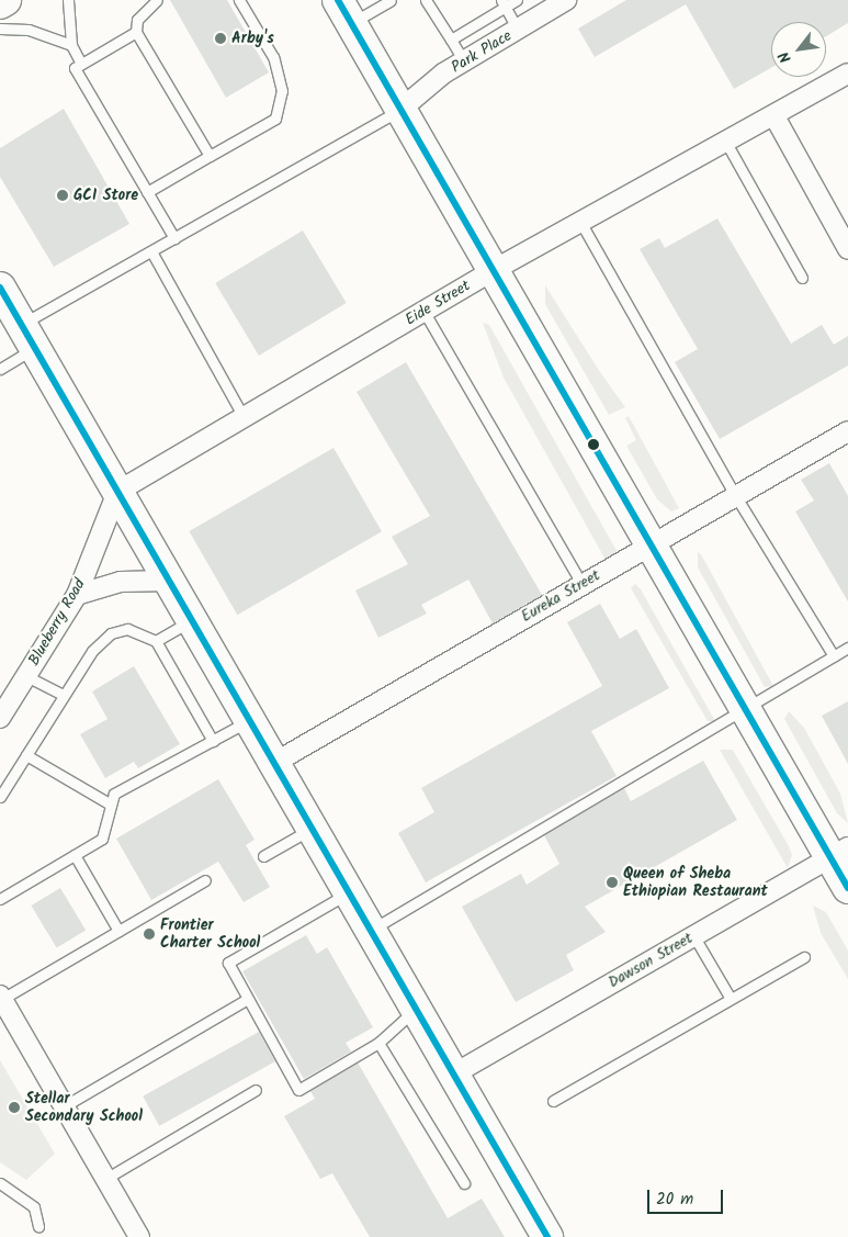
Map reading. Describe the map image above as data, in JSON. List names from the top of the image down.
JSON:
{
  "streets": {
    "street": [
      "Park Place",
      "Eide Street",
      "Eureka Street",
      "Blueberry Road",
      "Dawson Street"
    ]
  },
  "crossings": [
    ["Eide Street", "Blueberry Road"]
  ],
  "places": [
    "Arby's",
    "GCI Store",
    "Queen of Sheba Ethiopian Restaurant",
    "Frontier Charter School",
    "Stellar Secondary School"
  ],
  "scale_bar": "20 m",
  "north": "bottom left"
}
